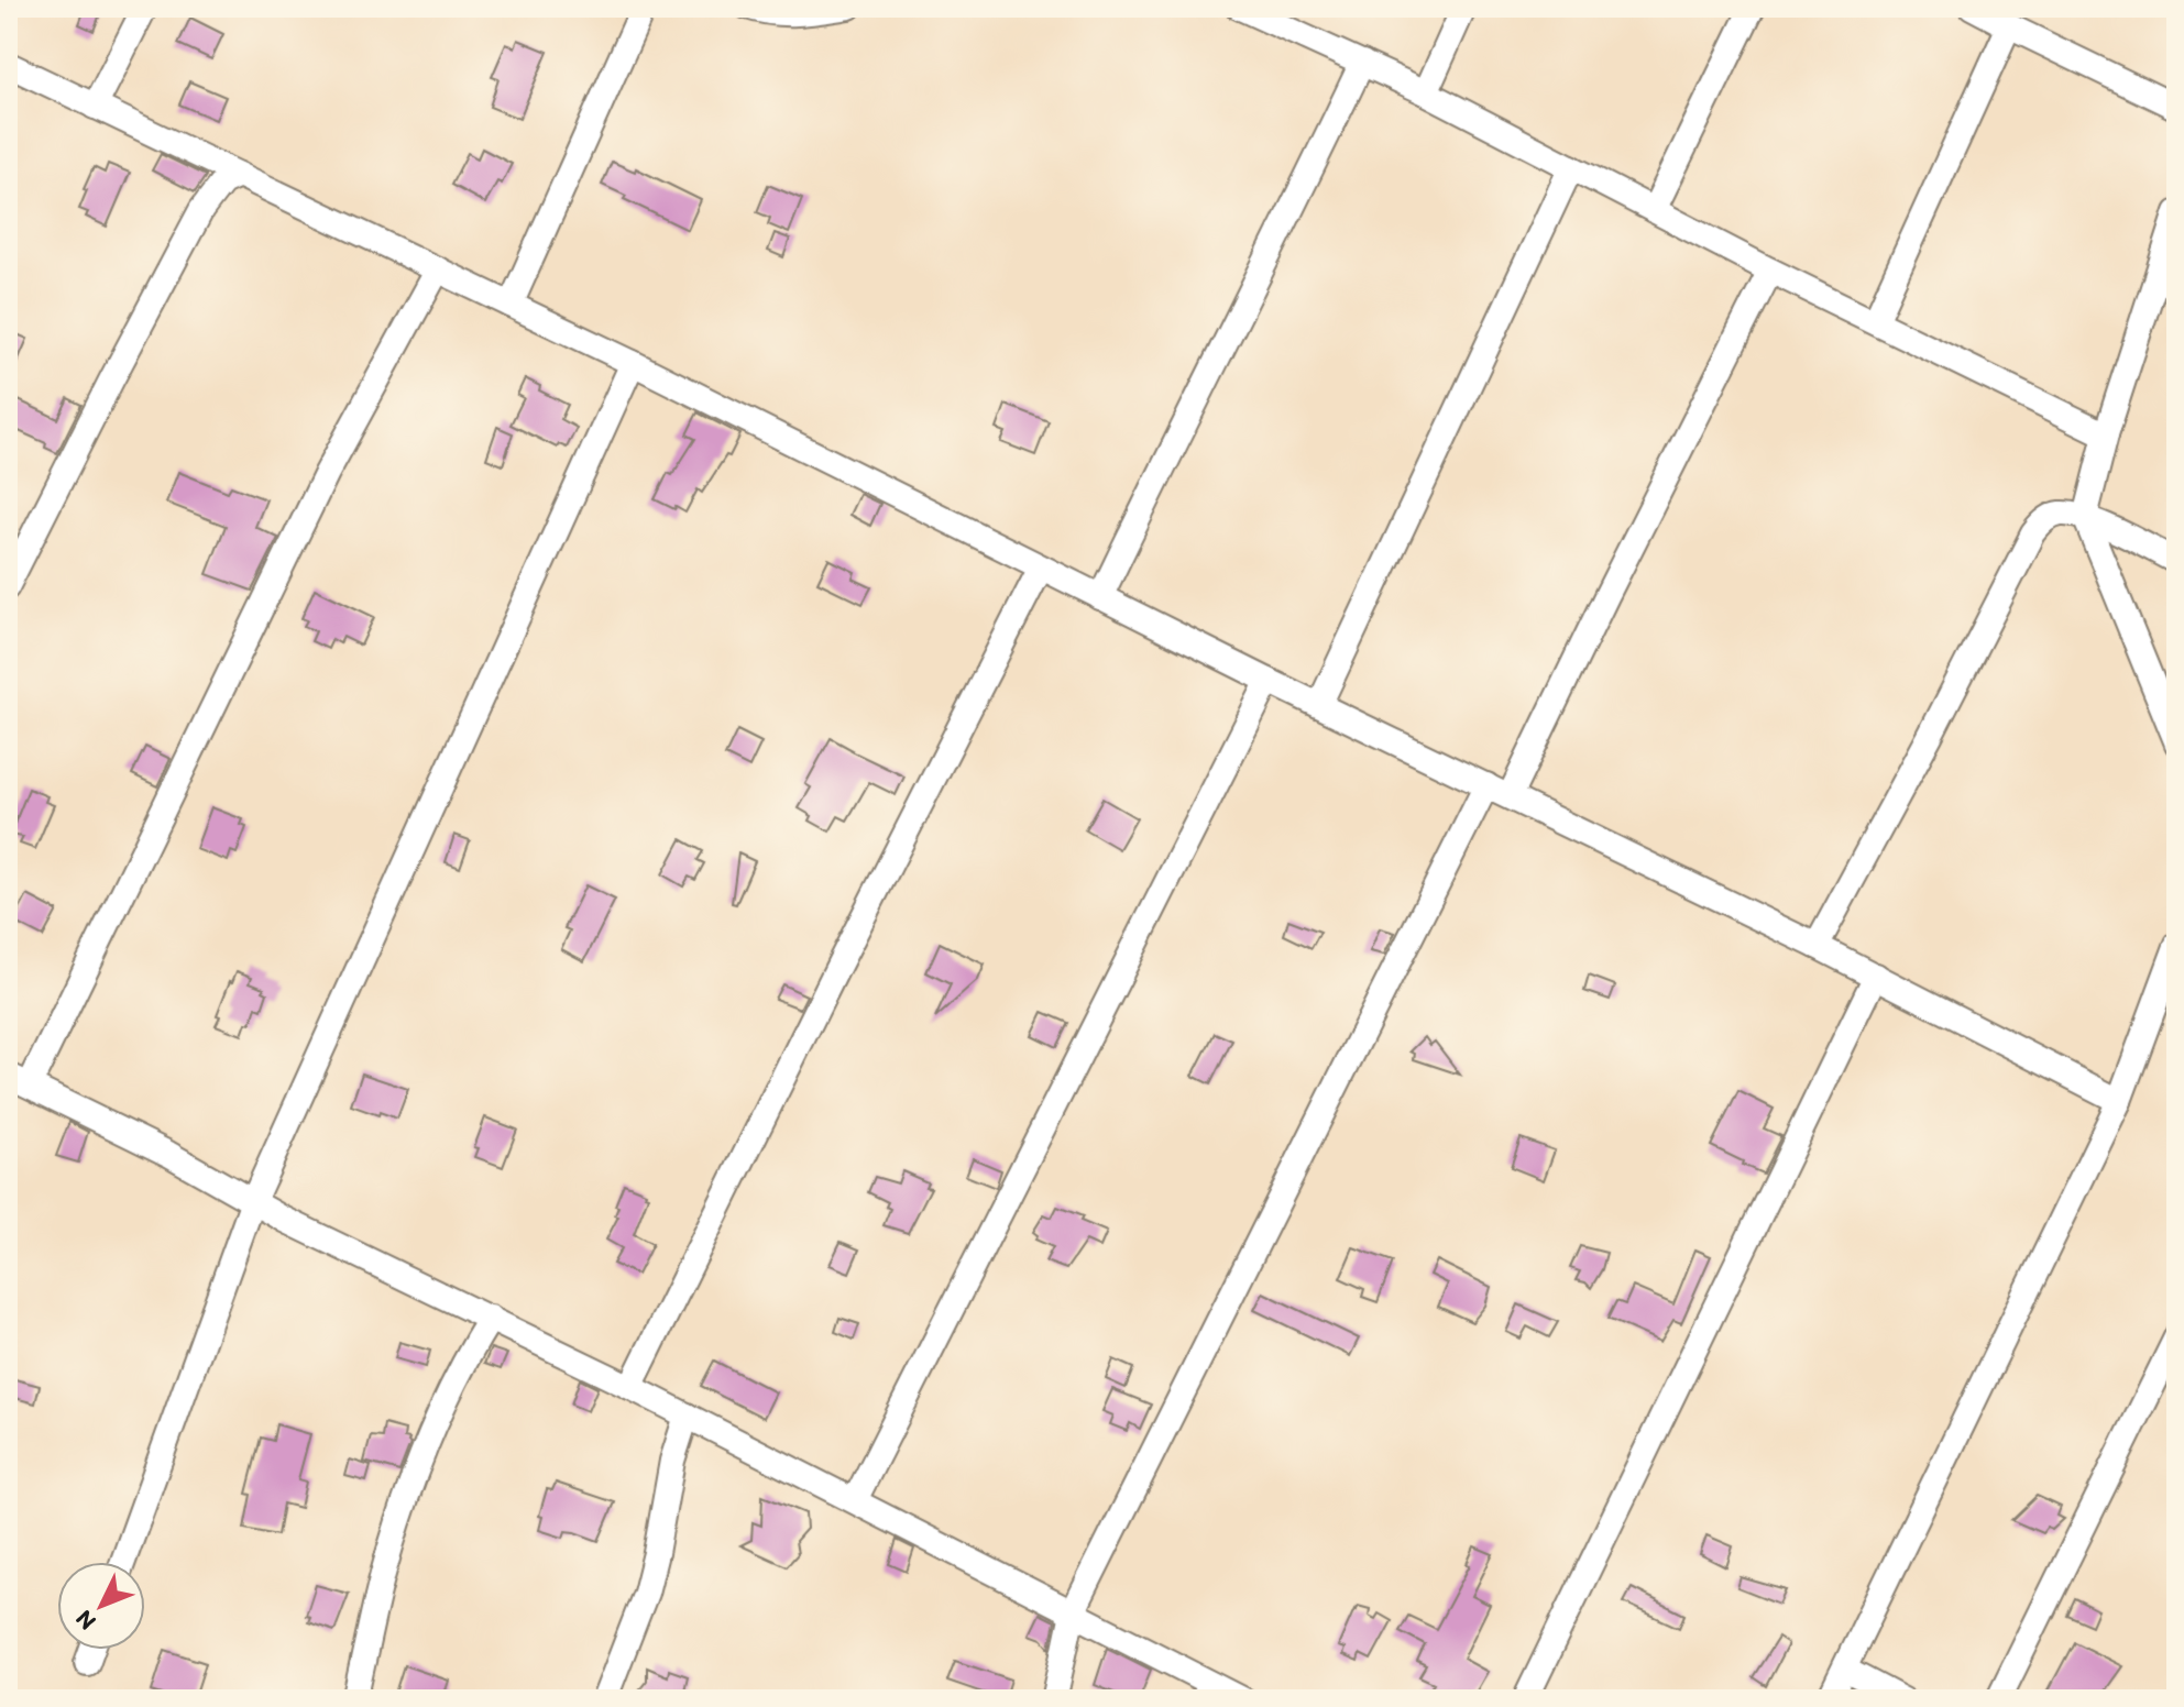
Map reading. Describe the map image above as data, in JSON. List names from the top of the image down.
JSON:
{
  "north": "bottom left"
}
